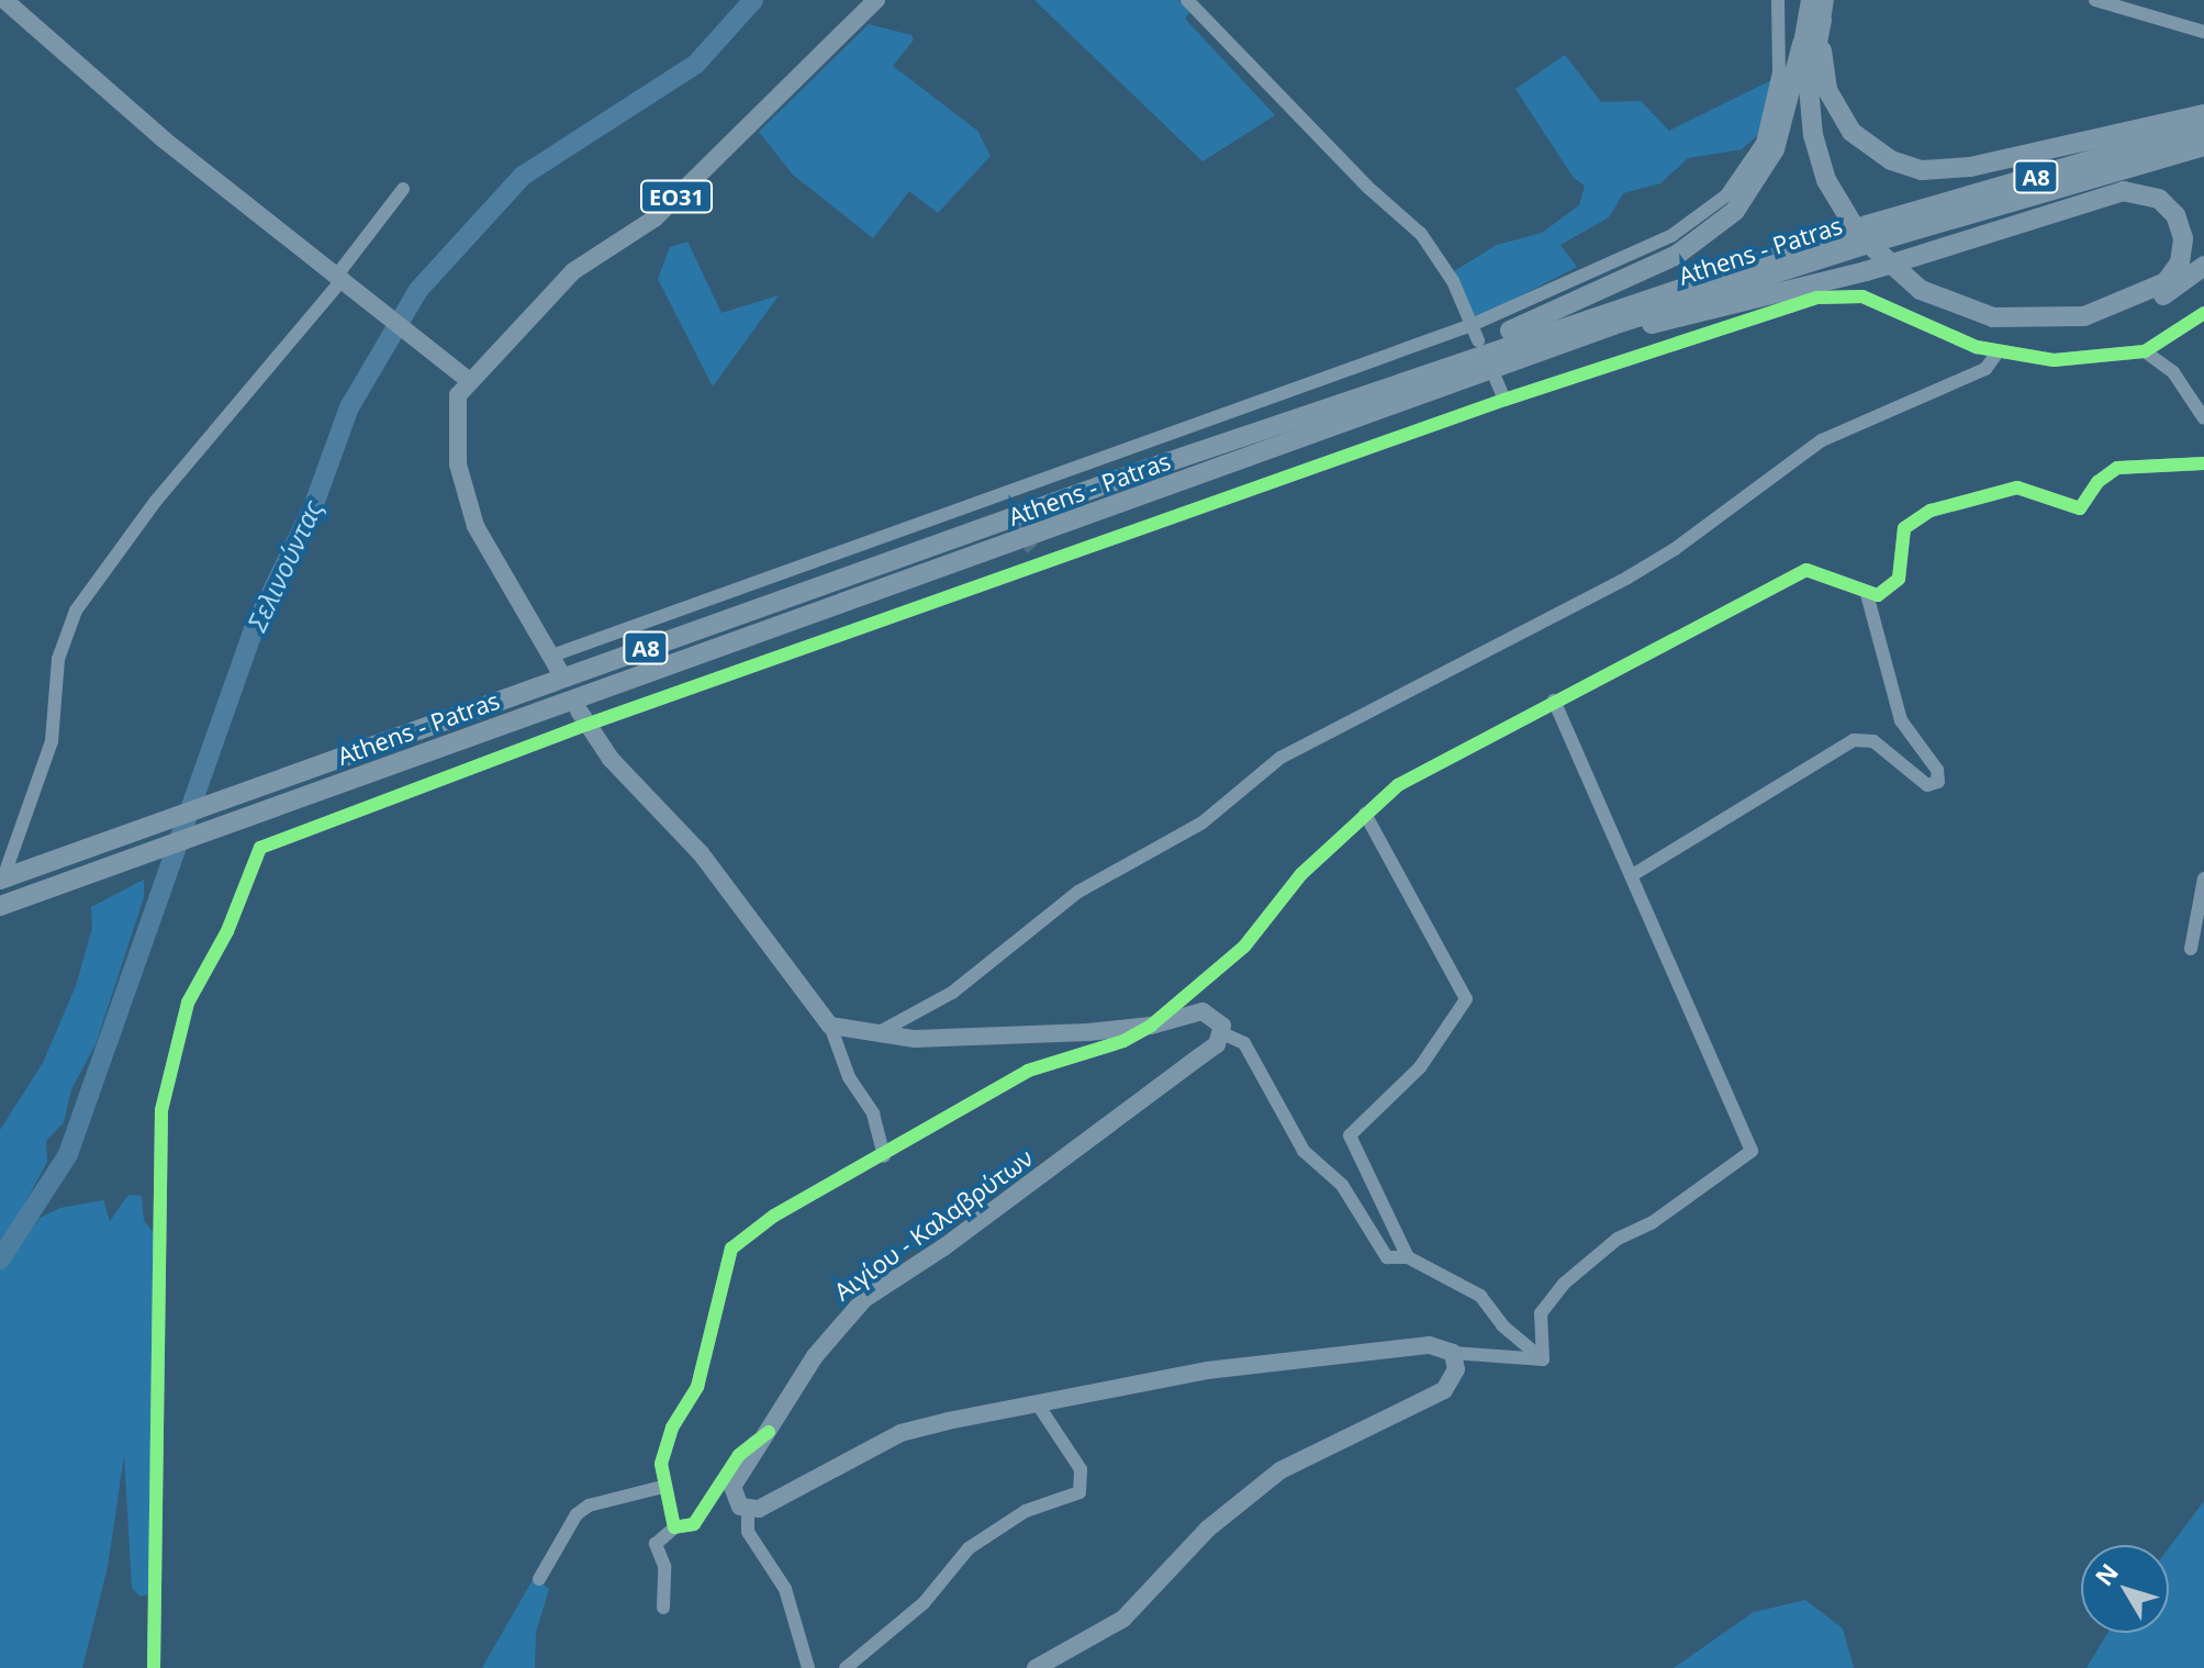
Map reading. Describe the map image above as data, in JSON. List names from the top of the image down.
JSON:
{
  "streets": {
    "highway": ["Α8", "Athens - Patras"],
    "main road": ["ΕΟ31", "Αιγίου - Καλαβρύτων"]
  },
  "water": ["Σελινούντας"],
  "north": "top left"
}
